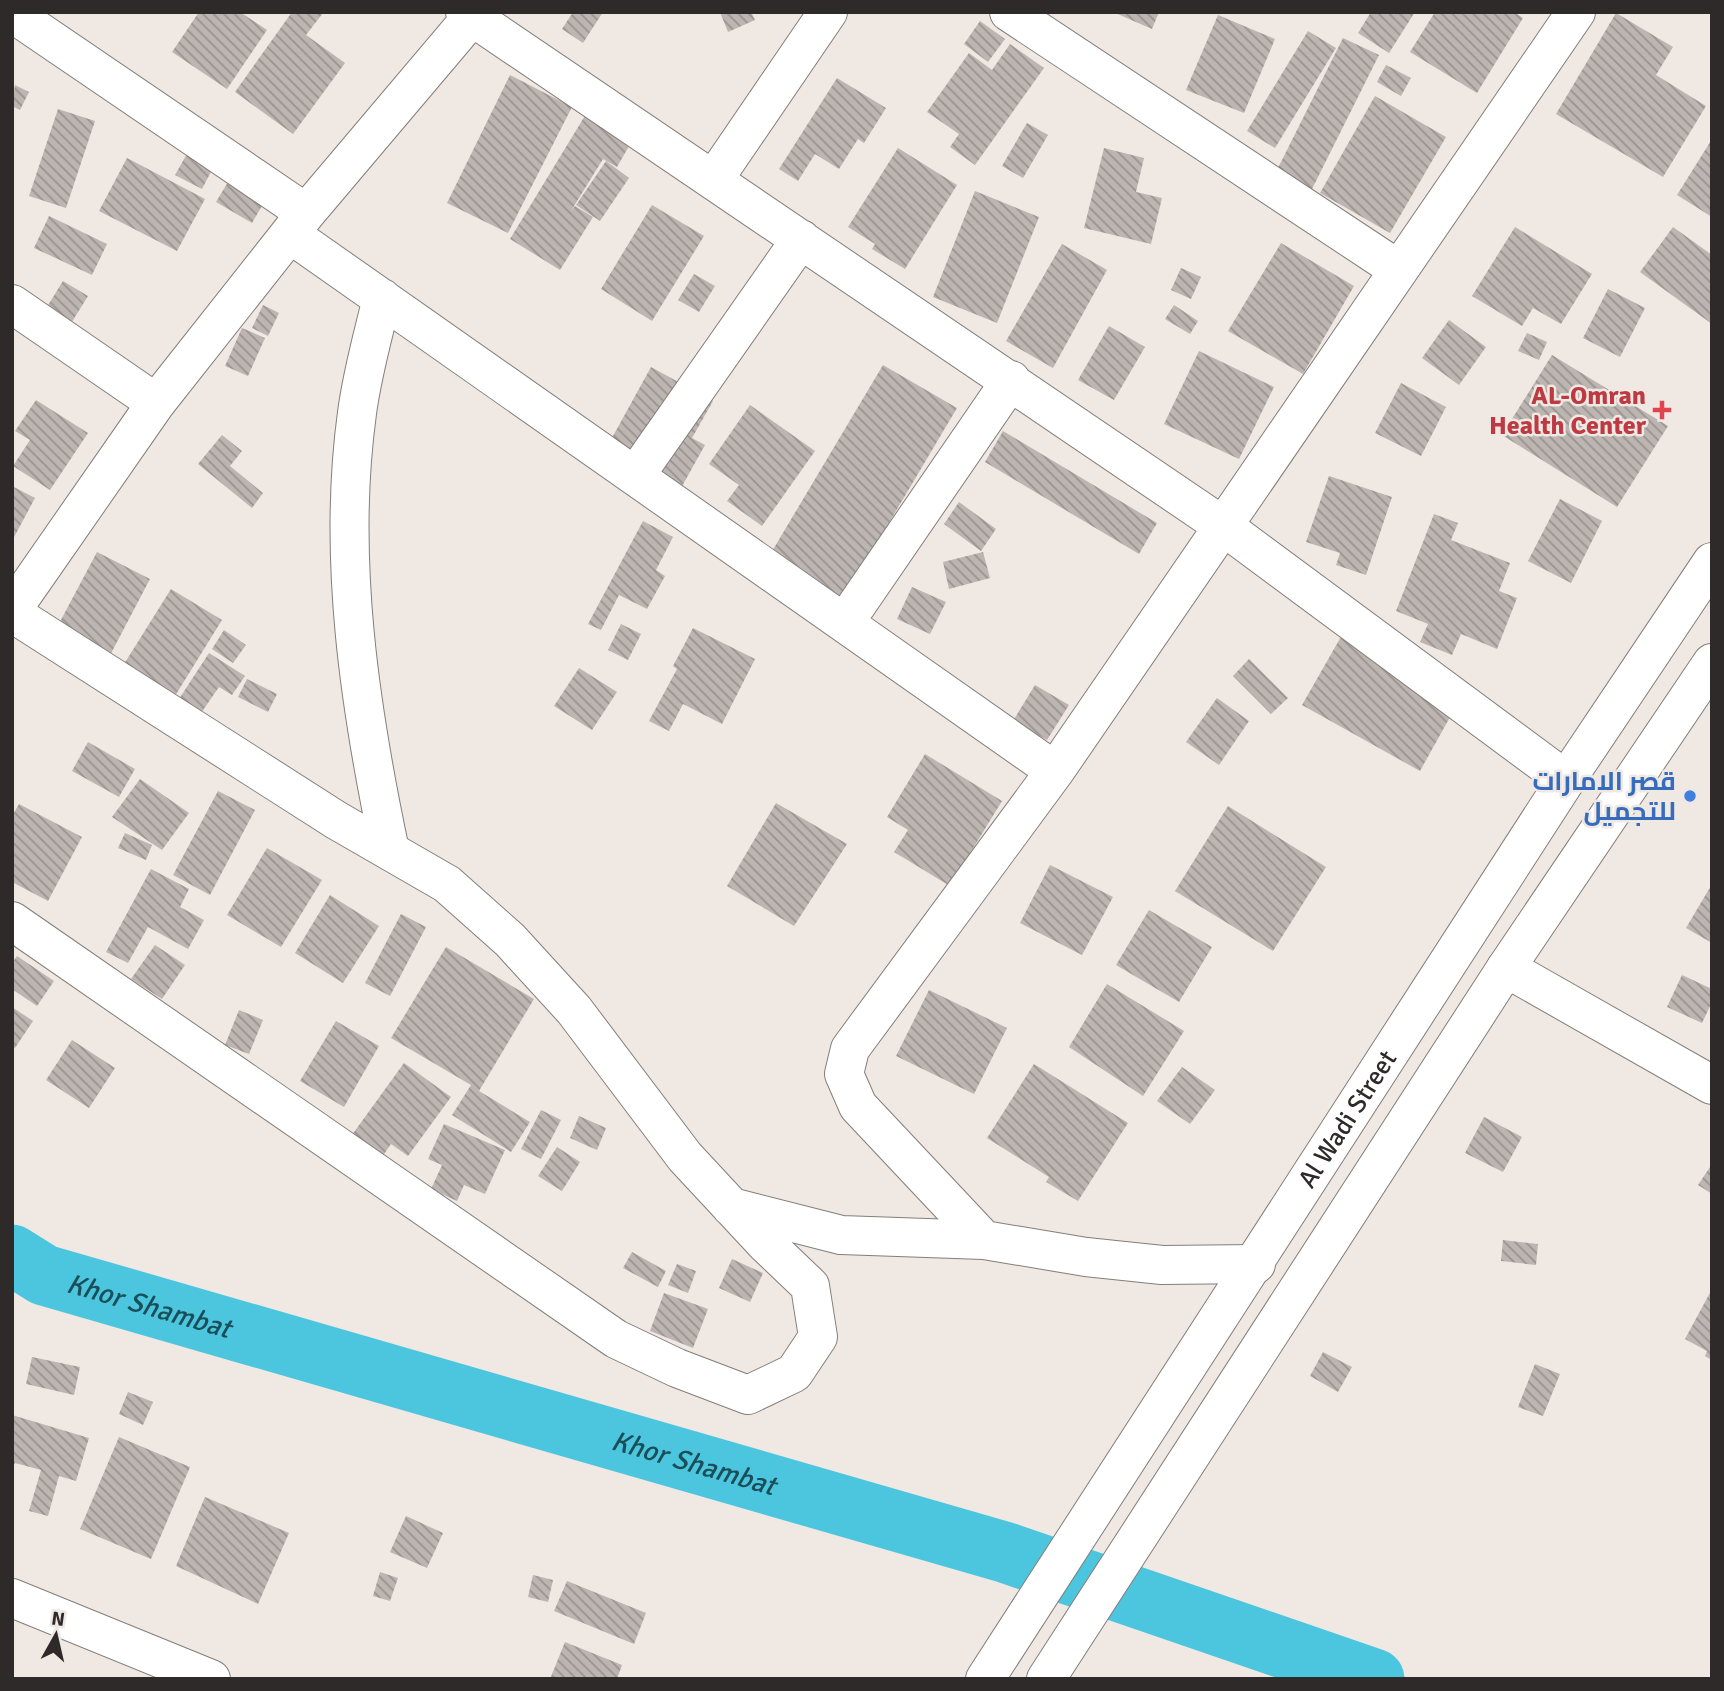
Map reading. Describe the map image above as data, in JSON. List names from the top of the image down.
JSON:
{
  "streets": {
    "street": ["Al Wadi Street"]
  },
  "water": ["Khor Shambat"],
  "places": {
    "health": ["AL-Omran Health Center"],
    "other": ["قصر الامارات للتجميل"]
  },
  "north": "top"
}
